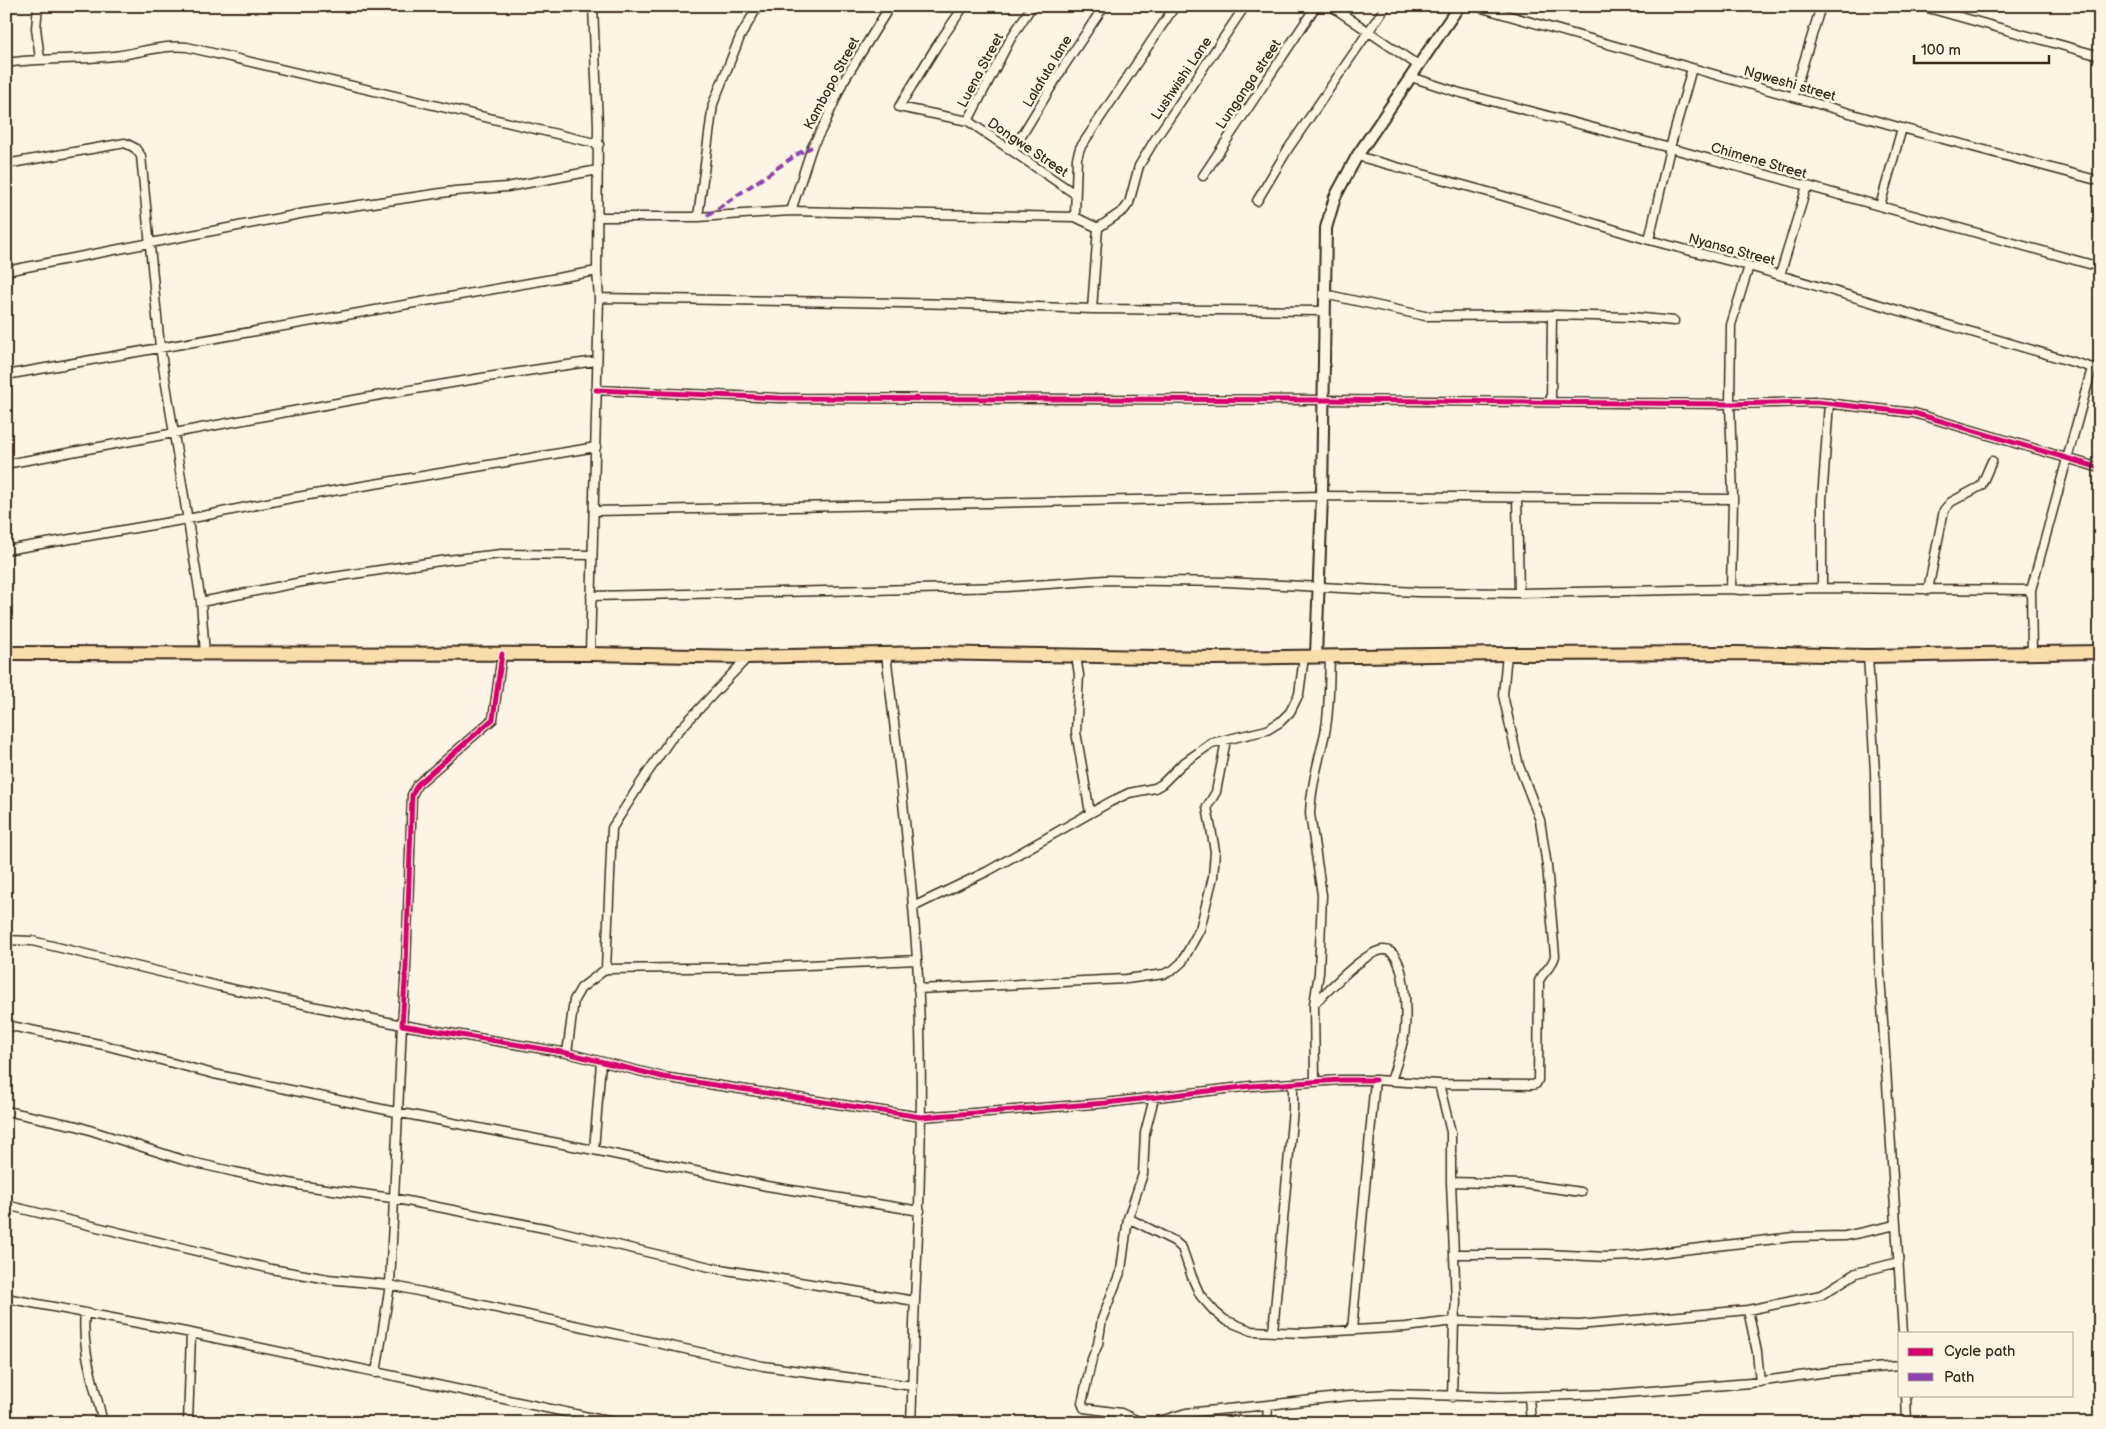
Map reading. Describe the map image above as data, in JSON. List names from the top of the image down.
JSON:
{
  "streets": {
    "street": [
      "Luena Street",
      "Lalafuta lane",
      "Lushwishi Lane",
      "Kambopo Street",
      "Ngweshi street",
      "Lunganga street",
      "Dongwe Street",
      "Chimene Street",
      "Nyansa Street"
    ]
  },
  "crossings": [
    ["Luena Street", "Dongwe Street"],
    ["Lalafuta lane", "Dongwe Street"]
  ],
  "legend": ["Cycle path", "Path"],
  "scale_bar": "100 m"
}
